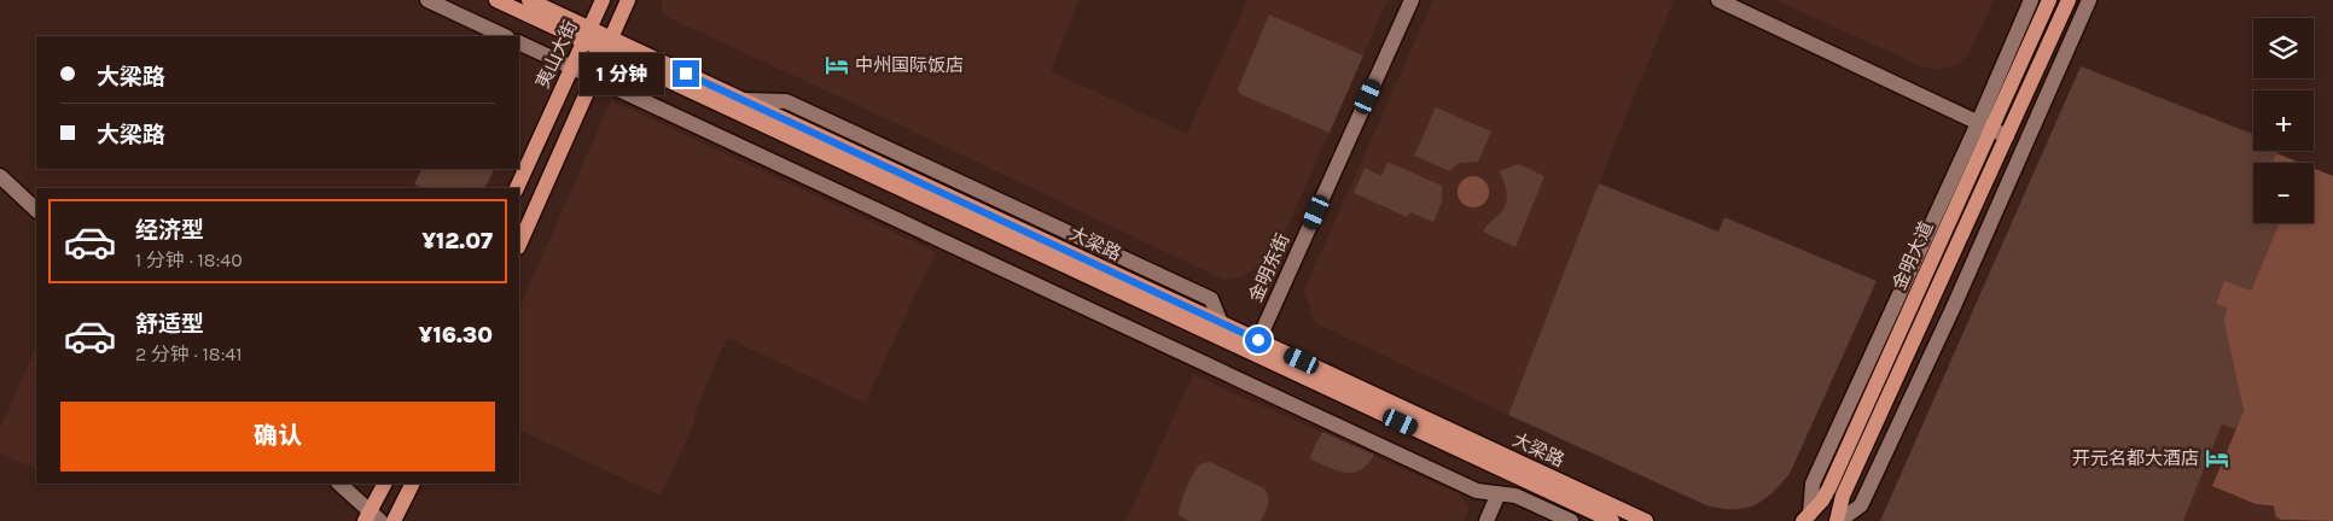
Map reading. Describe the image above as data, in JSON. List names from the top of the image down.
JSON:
{
  "streets": {
    "main road": ["夷山大街", "大梁路", "金明大道"],
    "street": ["金明东街"]
  },
  "crossings": [
    ["夷山大街", "大梁路"],
    ["大梁路", "金明东街"]
  ],
  "places": {
    "hotel": ["中州国际饭店", "开元名都大酒店"]
  },
  "page": {
    "map_buttons": ["+", "−"],
    "banner": ["大梁路", "大梁路"],
    "bubble": "1 分钟",
    "list": [
      {
        "name": "经济型",
        "note": "1 分钟 · 18:40",
        "value": "¥12.07"
      },
      {
        "name": "舒适型",
        "note": "2 分钟 · 18:41",
        "value": "¥16.30"
      }
    ],
    "buttons": "确认"
  }
}
